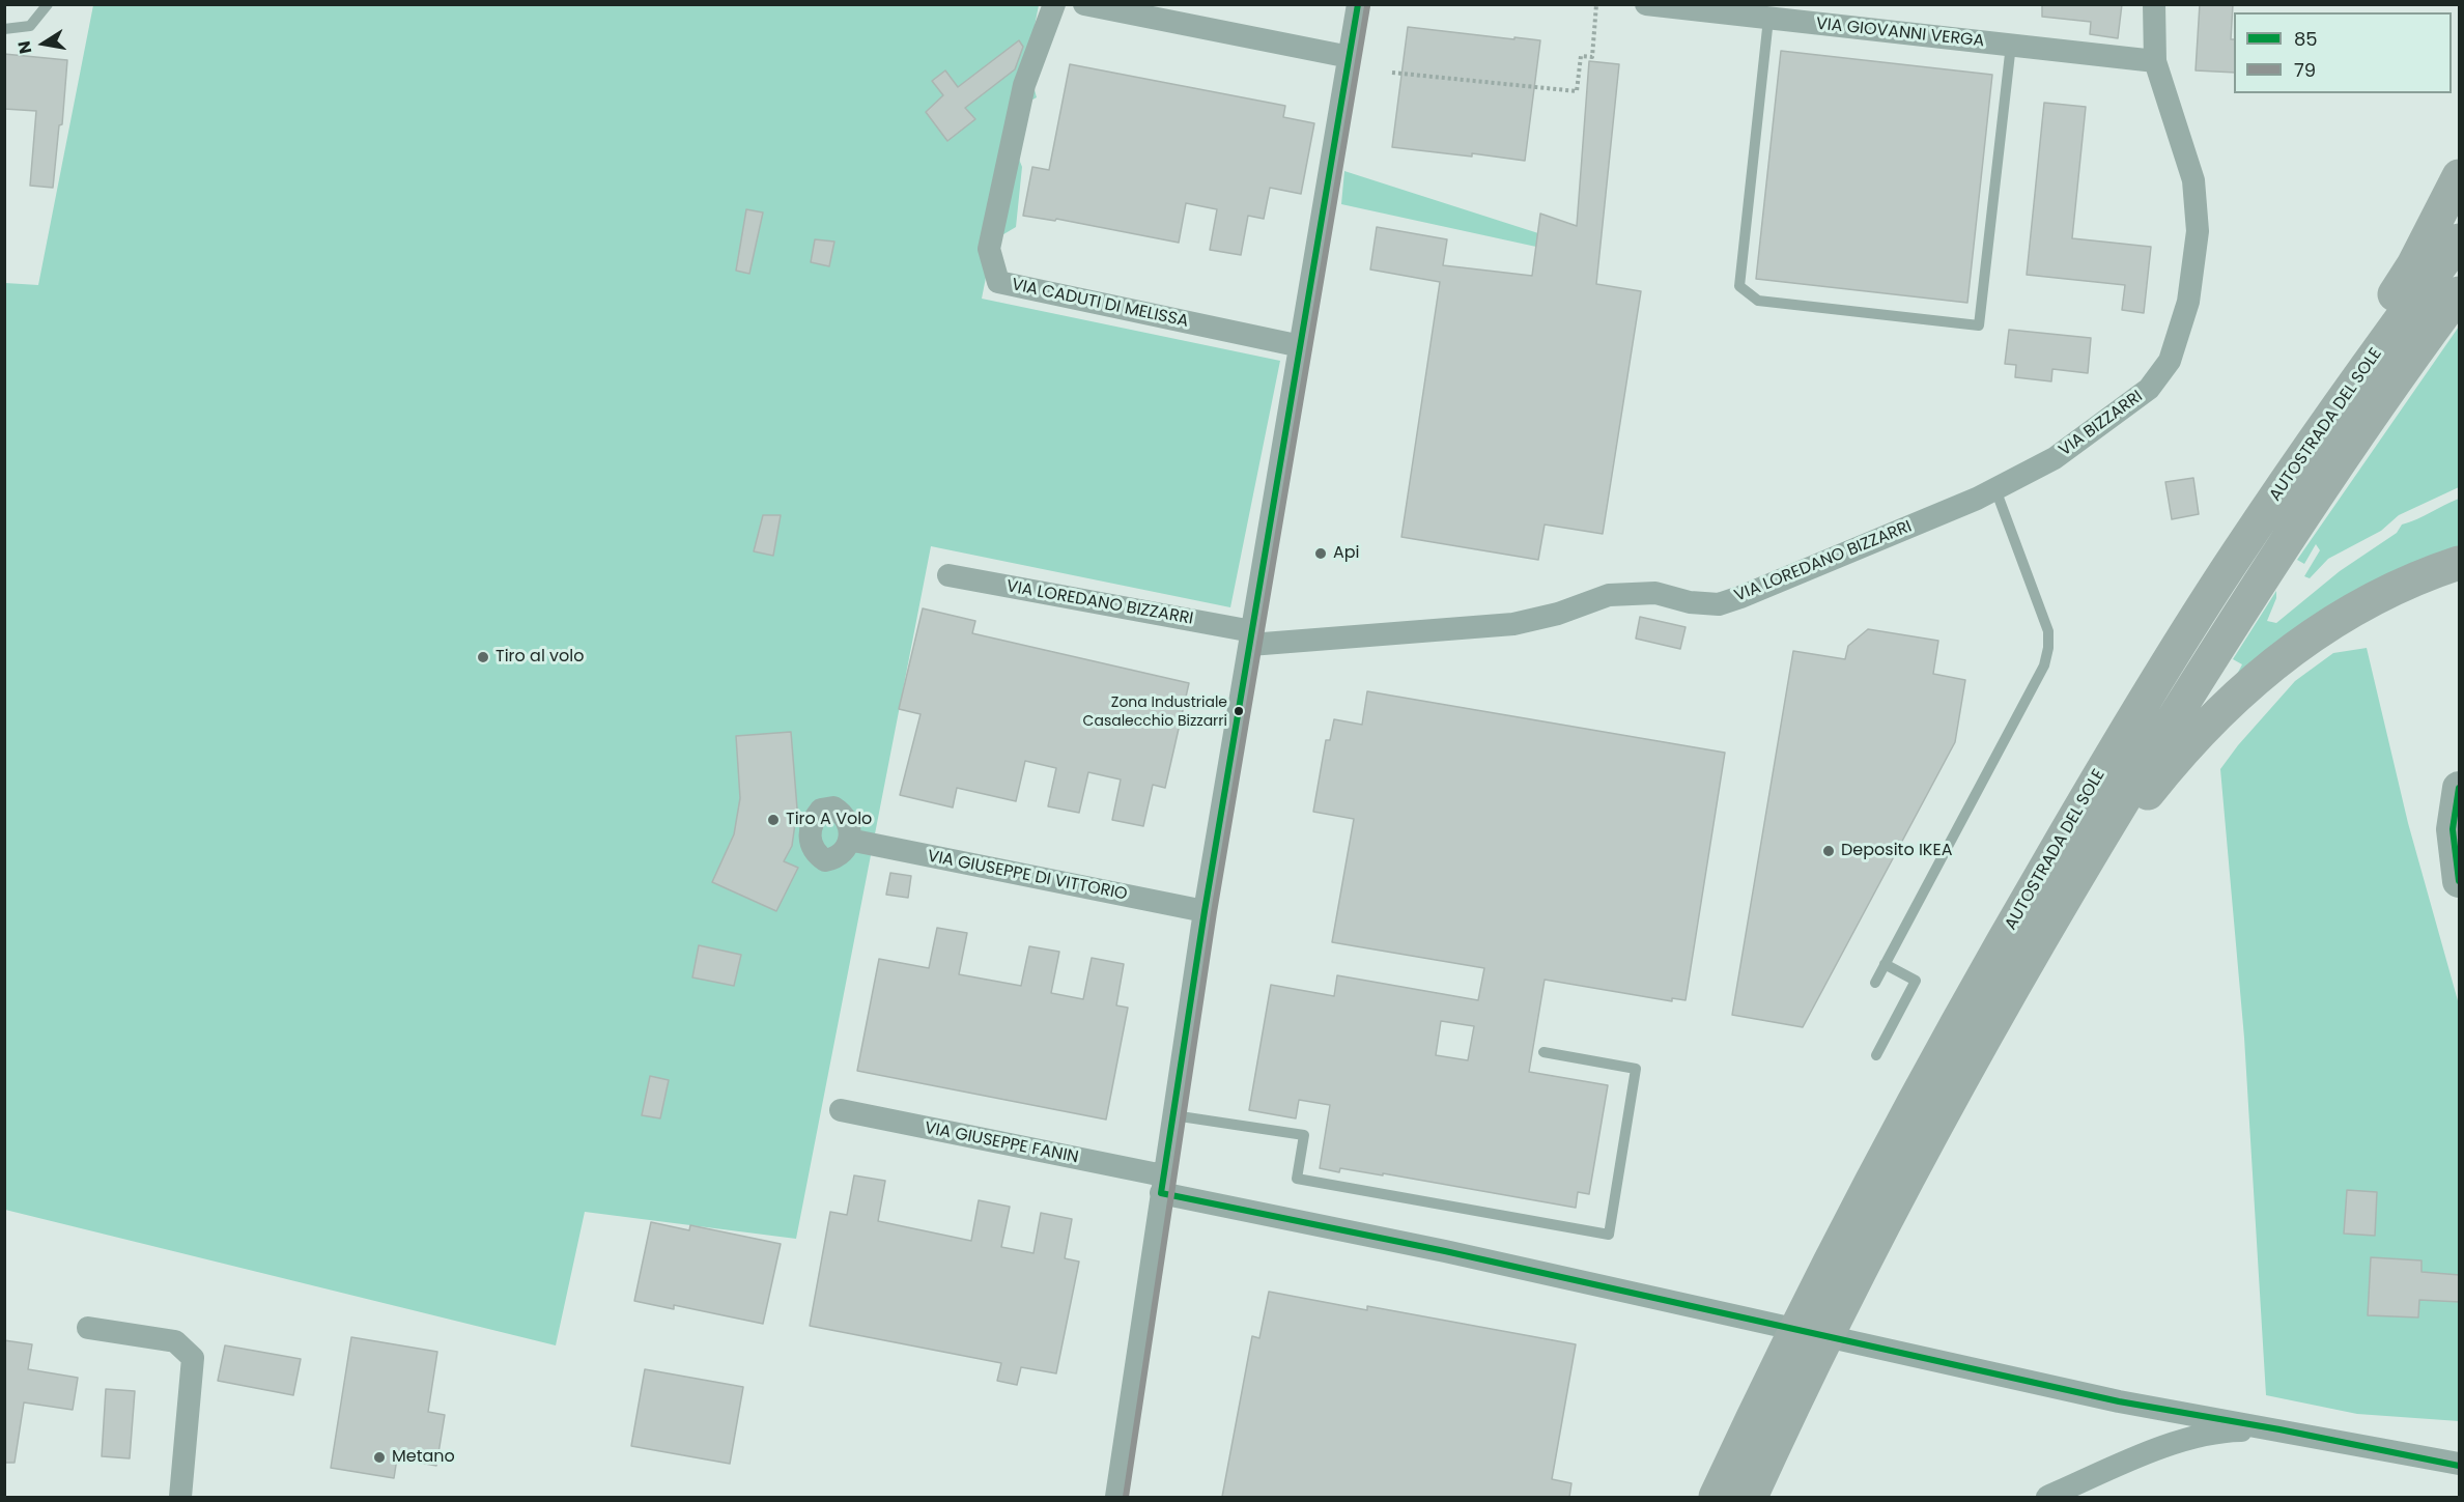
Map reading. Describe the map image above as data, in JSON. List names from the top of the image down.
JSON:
{
  "streets": {
    "highway": ["AUTOSTRADA DEL SOLE"],
    "street": [
      "VIA GIOVANNI VERGA",
      "VIA CADUTI DI MELISSA",
      "VIA BIZZARRI",
      "VIA LOREDANO BIZZARRI",
      "VIA GIUSEPPE DI VITTORIO",
      "VIA GIUSEPPE FANIN"
    ]
  },
  "crossings": [
    ["VIA GIOVANNI VERGA", "VIA BIZZARRI"],
    ["VIA BIZZARRI", "VIA LOREDANO BIZZARRI"]
  ],
  "places": [
    "Api",
    "Tiro al volo",
    "Zona Industriale Casalecchio Bizzarri",
    "Tiro A Volo",
    "Deposito IKEA",
    "Metano"
  ],
  "lines": ["transit line 85", "transit line 79"],
  "legend": ["85", "79"],
  "north": "left"
}
